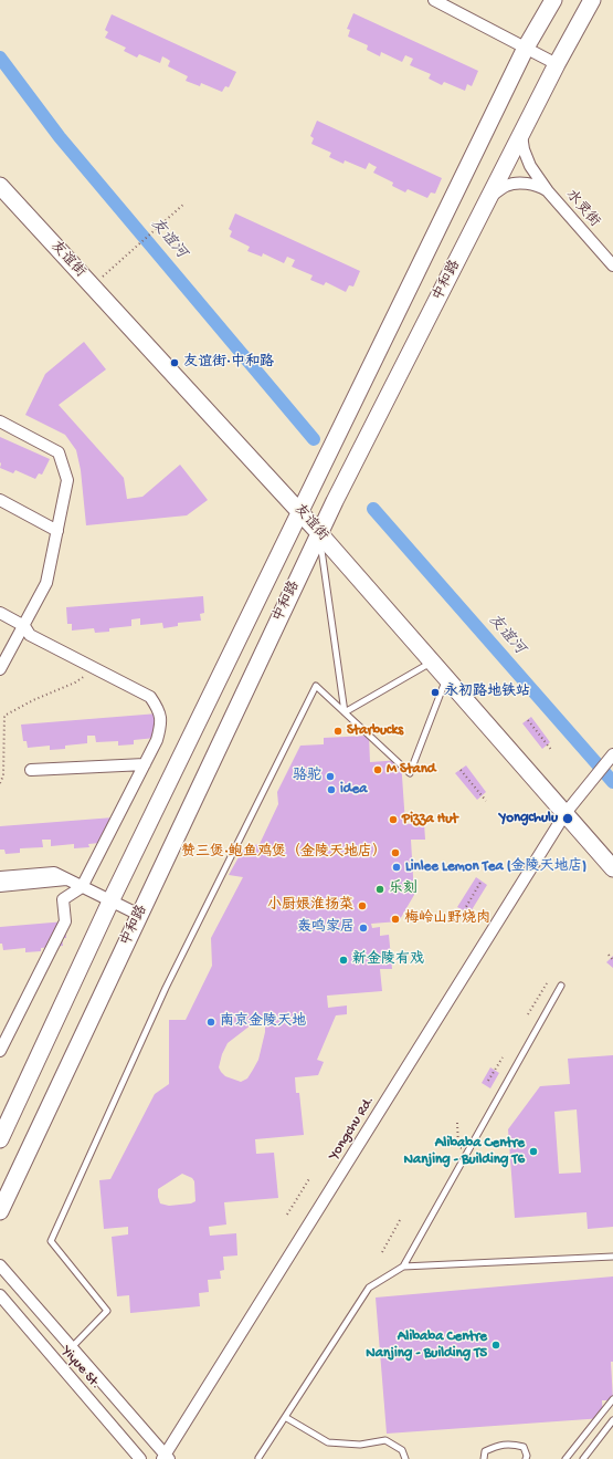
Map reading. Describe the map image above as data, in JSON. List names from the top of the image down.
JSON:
{
  "streets": {
    "main road": ["友谊街", "中和路"],
    "street": ["水灵街", "Yongchu Rd.", "Yiyue St."]
  },
  "crossings": [
    ["水灵街", "中和路"],
    ["友谊街", "中和路"],
    ["友谊街", "Yongchu Rd."]
  ],
  "water": ["友谊河"],
  "places": [
    "友谊街·中和路",
    "永初路地铁站",
    "Starbucks",
    "M Stand",
    "骆驼",
    "idea",
    "Yongchulu",
    "Pizza Hut",
    "赞三煲·鲍鱼鸡煲（金陵天地店）",
    "Linlee Lemon Tea (金陵天地店)",
    "乐刻",
    "小厨娘淮扬菜",
    "梅岭山野烧肉",
    "轰鸣家居",
    "新金陵有戏",
    "南京金陵天地",
    "Alibaba Centre Nanjing - Building T6",
    "Alibaba Centre Nanjing - Building T5"
  ]
}
